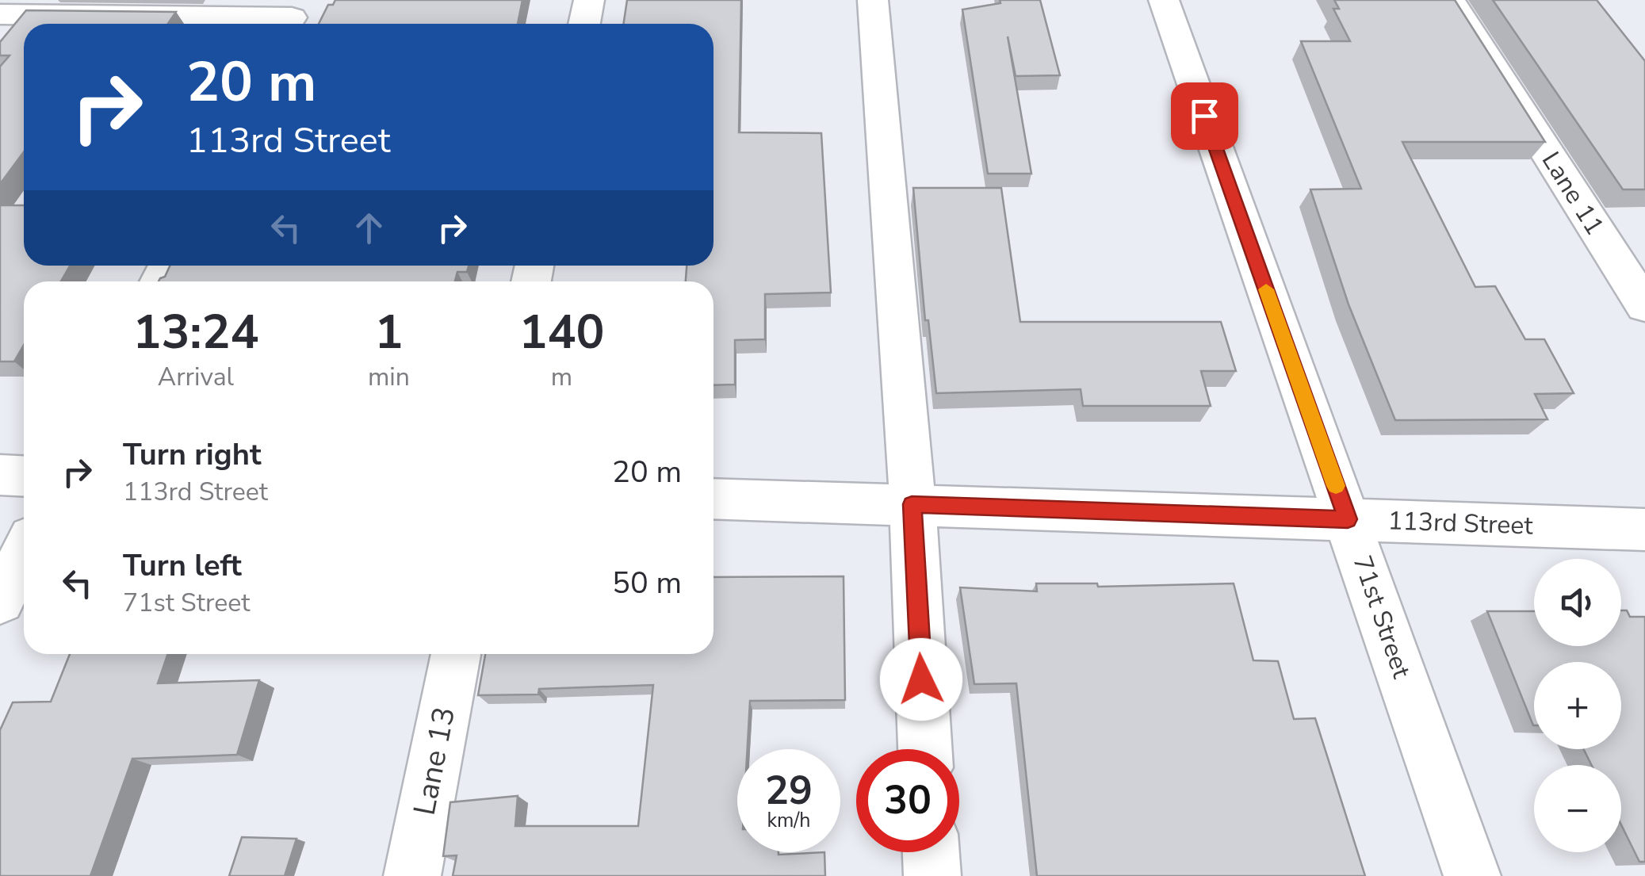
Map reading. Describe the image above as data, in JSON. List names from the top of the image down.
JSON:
{
  "streets": {
    "street": [
      "Lane 11",
      "113rd Street",
      "71st Street",
      "Lane 13"
    ]
  },
  "crossings": [
    ["113rd Street", "71st Street"]
  ],
  "page": {
    "turn": ["20 m", "113rd Street"],
    "eta": [
      "13:24",
      "Arrival",
      "1",
      "min",
      "140",
      "m"
    ],
    "list": [
      {
        "name": "Turn right",
        "note": "113rd Street",
        "value": "20 m"
      },
      {
        "name": "Turn left",
        "note": "71st Street",
        "value": "50 m"
      }
    ],
    "map_buttons": ["+", "−"],
    "speed": "29 km/h",
    "limit": "30"
  }
}
